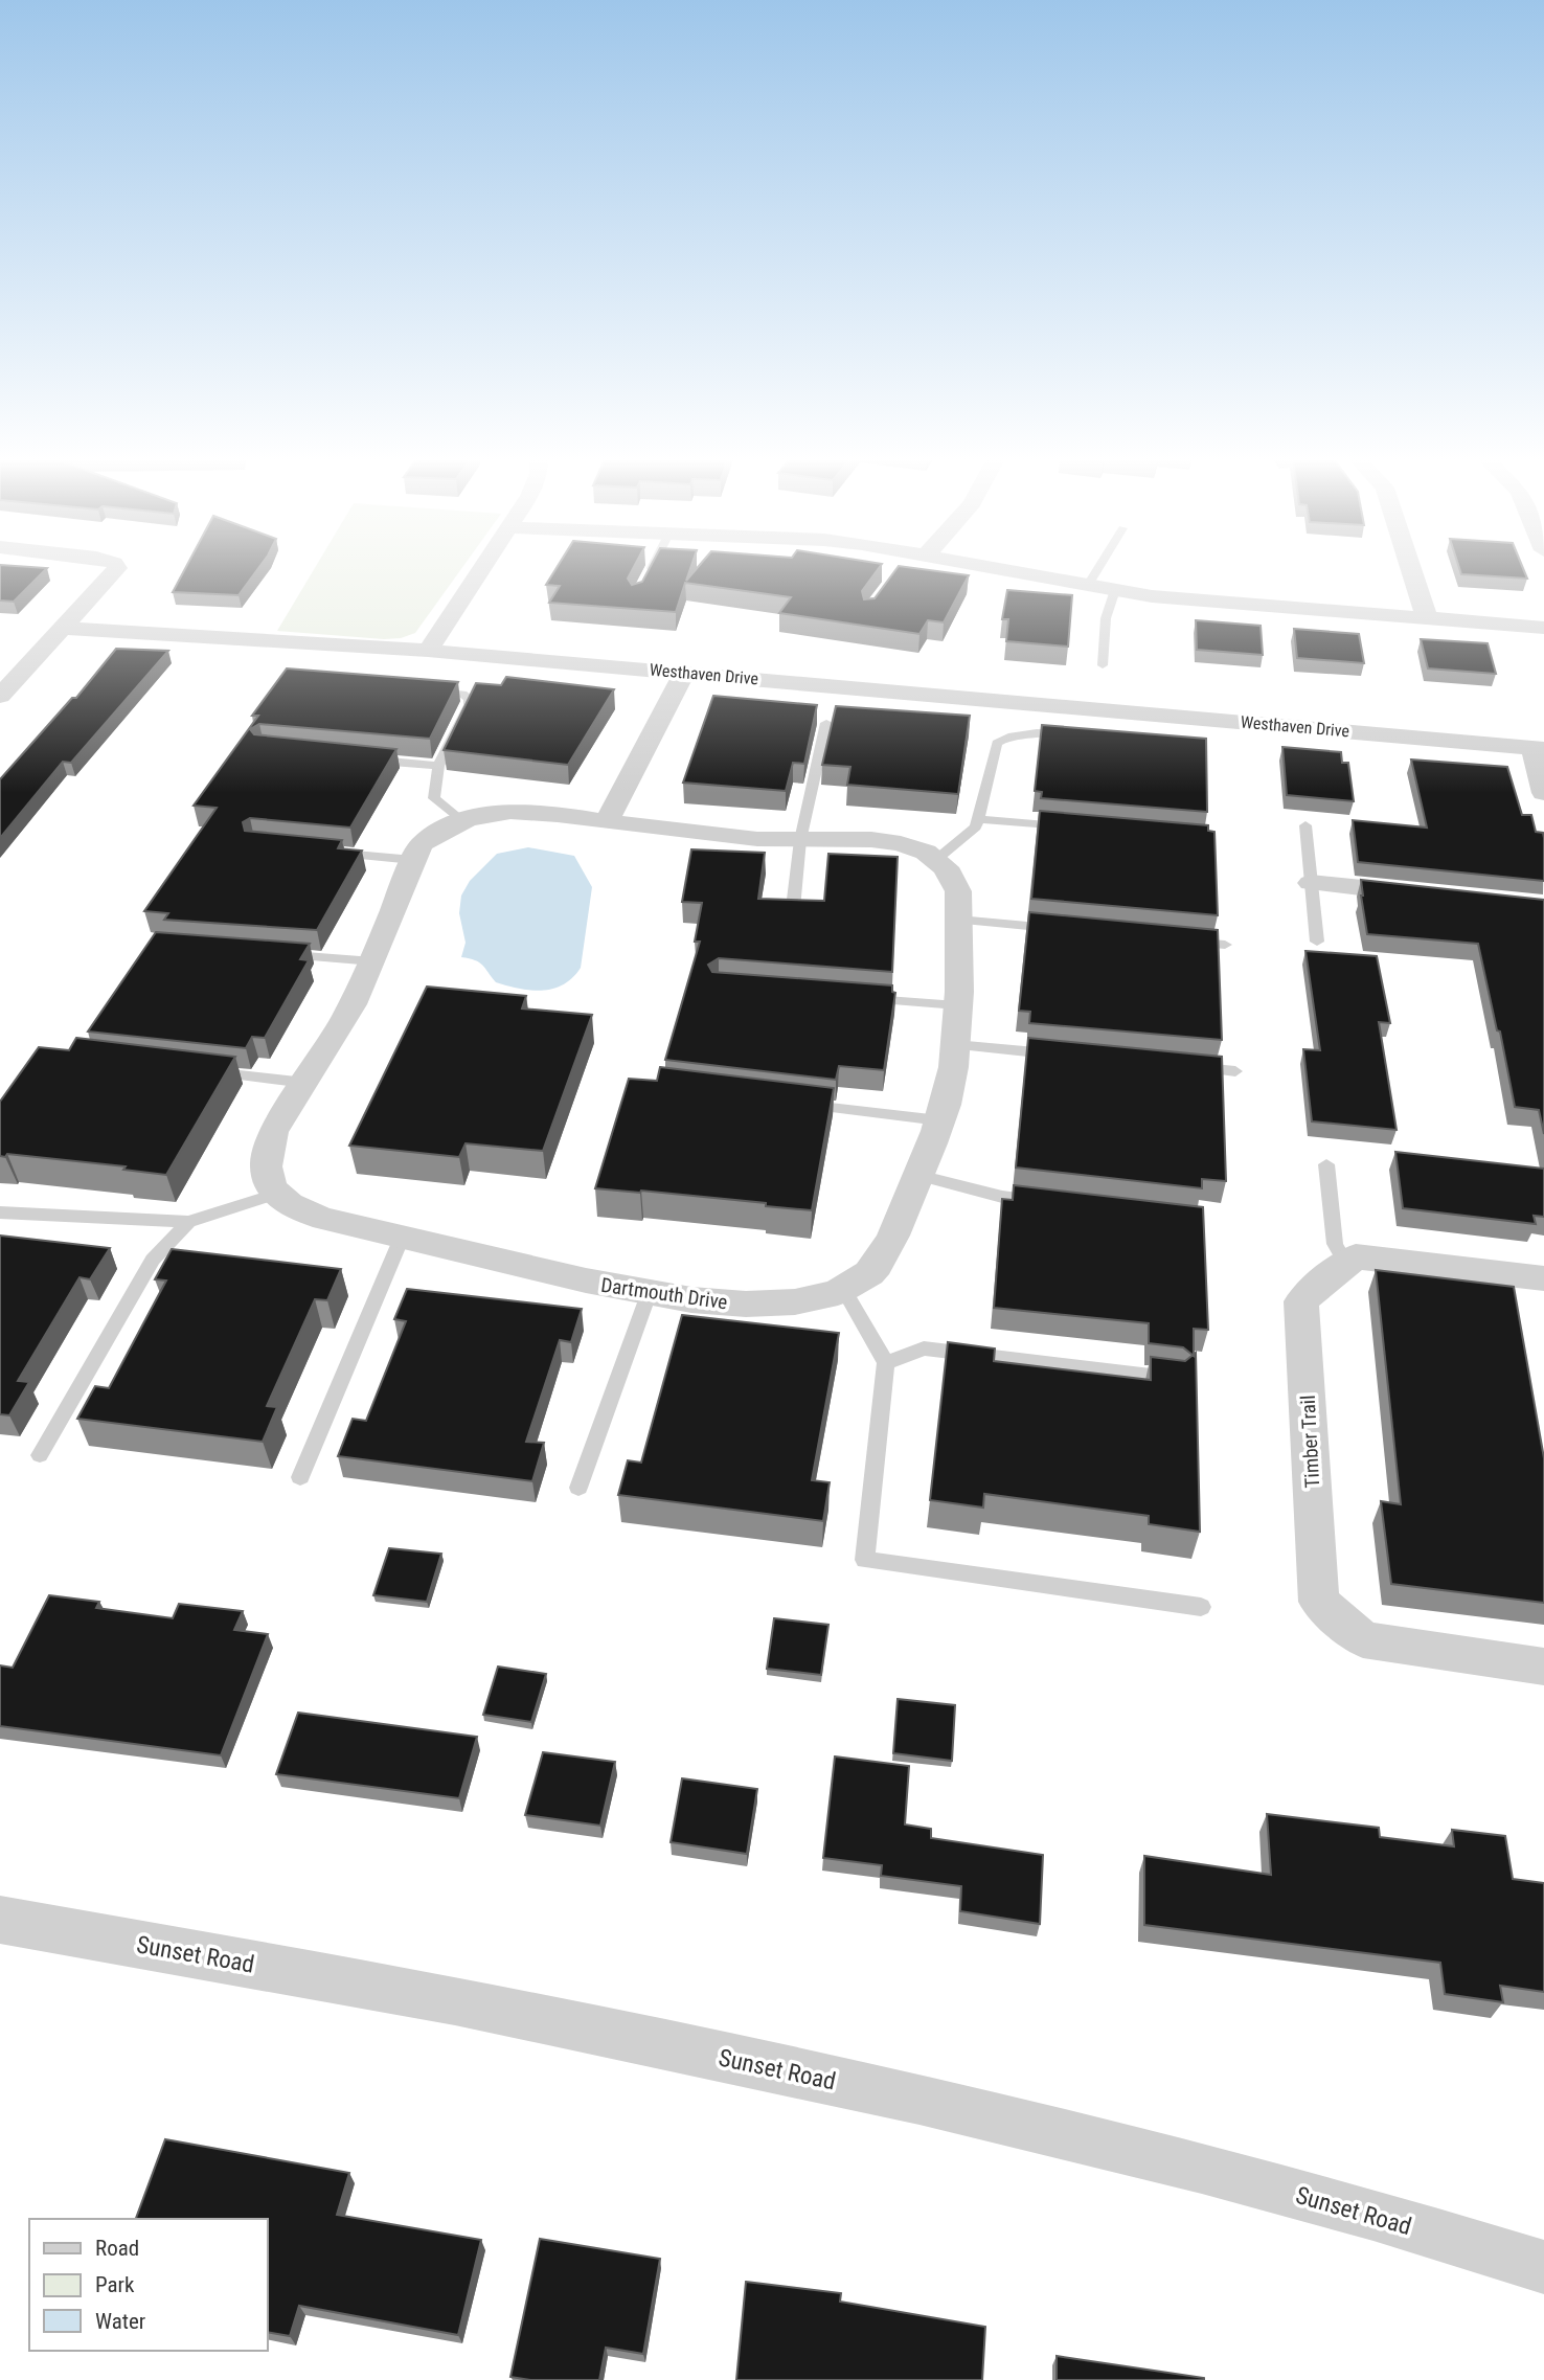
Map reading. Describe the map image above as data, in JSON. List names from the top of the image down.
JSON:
{
  "streets": {
    "street": [
      "Westhaven Drive",
      "Dartmouth Drive",
      "Timber Trail",
      "Sunset Road"
    ]
  },
  "legend": ["Road", "Park", "Water"]
}
